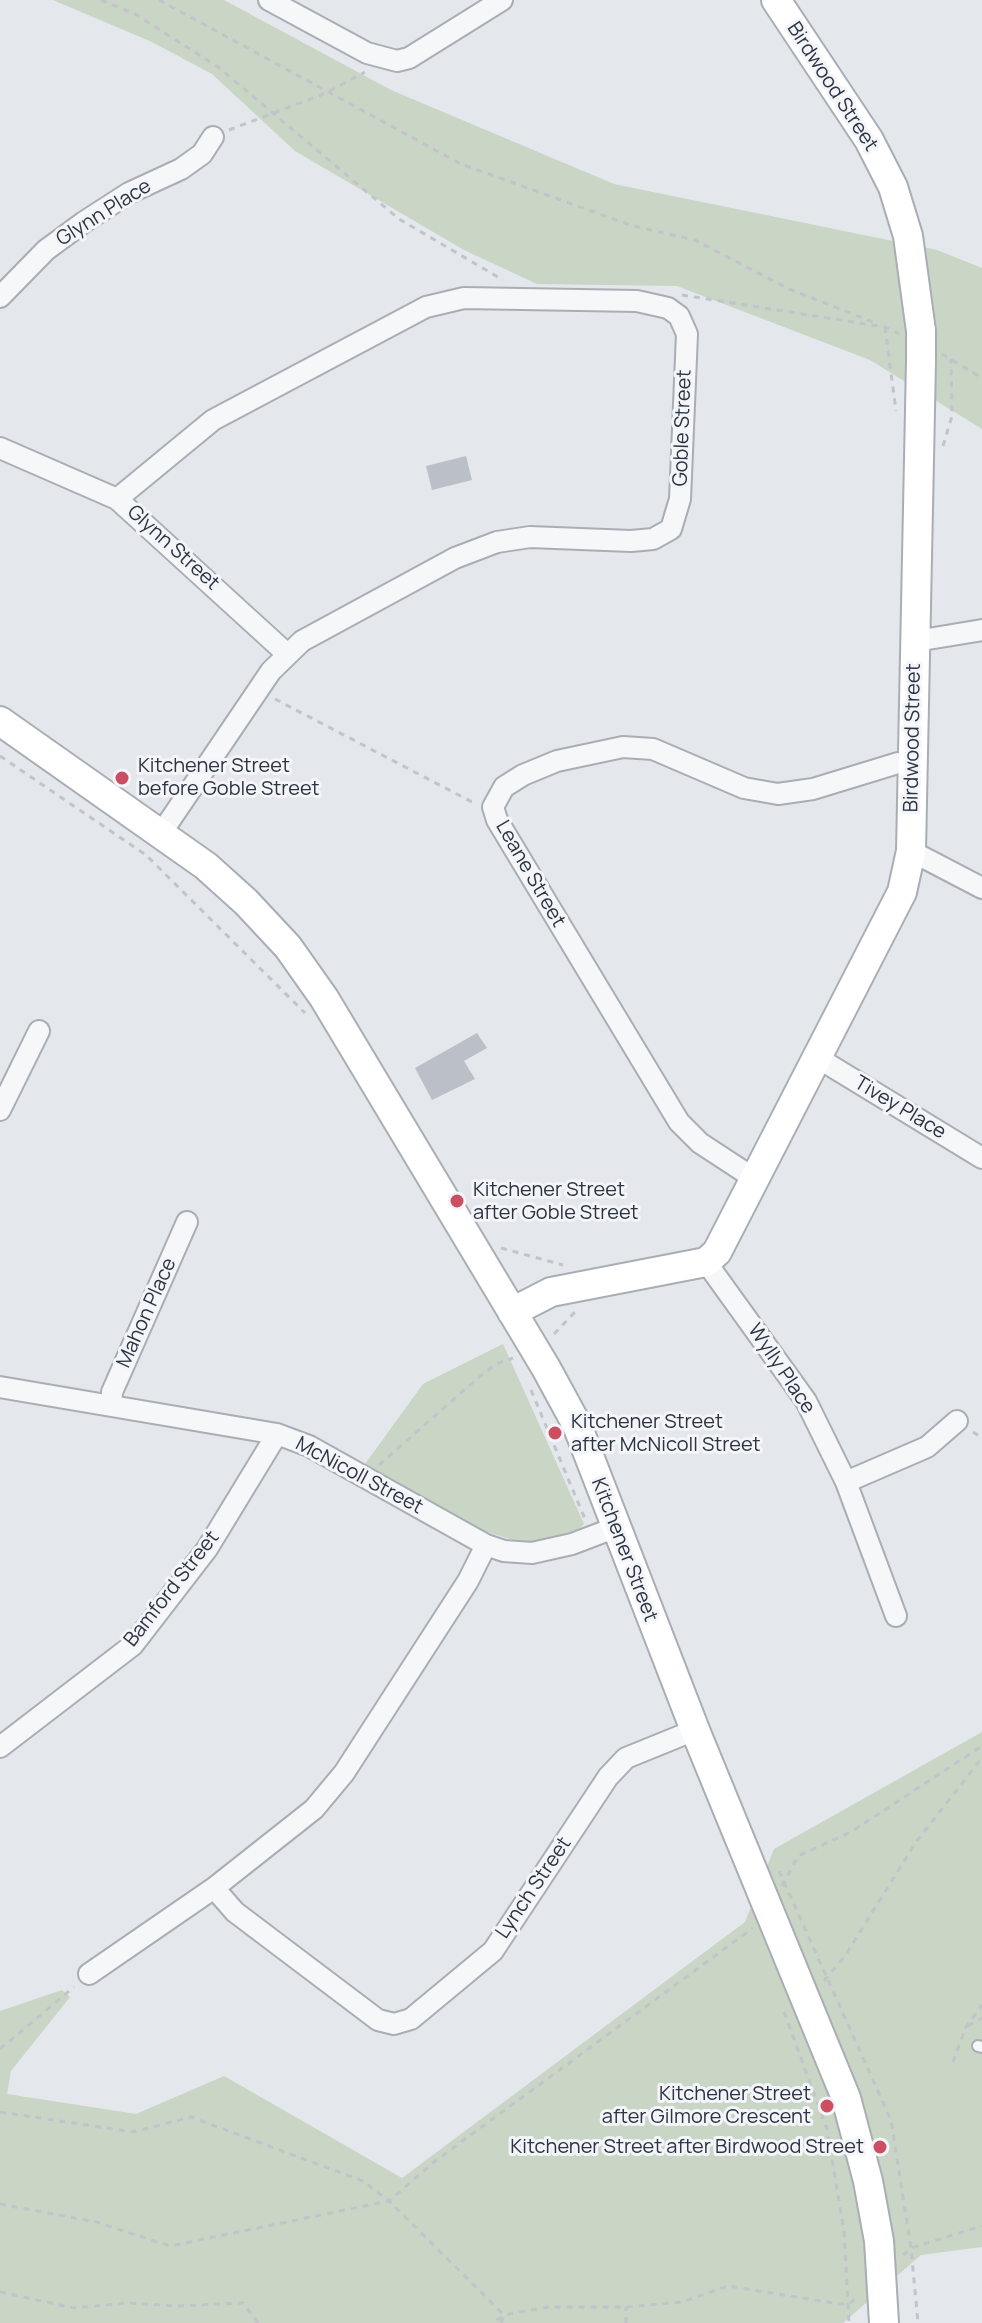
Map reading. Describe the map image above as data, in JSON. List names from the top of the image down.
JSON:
{
  "streets": {
    "street": [
      "Birdwood Street",
      "Glynn Place",
      "Goble Street",
      "Glynn Street",
      "Leane Street",
      "Tivey Place",
      "Mahon Place",
      "Wylly Place",
      "McNicoll Street",
      "Kitchener Street",
      "Bamford Street",
      "Lynch Street"
    ]
  },
  "crossings": [
    ["Birdwood Street", "Leane Street"],
    ["Birdwood Street", "Tivey Place"],
    ["Birdwood Street", "Wylly Place"],
    ["Goble Street", "Glynn Street"],
    ["Goble Street", "Kitchener Street"],
    ["Mahon Place", "McNicoll Street"],
    ["McNicoll Street", "Kitchener Street"],
    ["McNicoll Street", "Bamford Street"],
    ["Kitchener Street", "Lynch Street"]
  ],
  "places": [
    "Kitchener Street before Goble Street",
    "Kitchener Street after Goble Street",
    "Kitchener Street after McNicoll Street",
    "Kitchener Street after Gilmore Crescent",
    "Kitchener Street after Birdwood Street"
  ]
}
